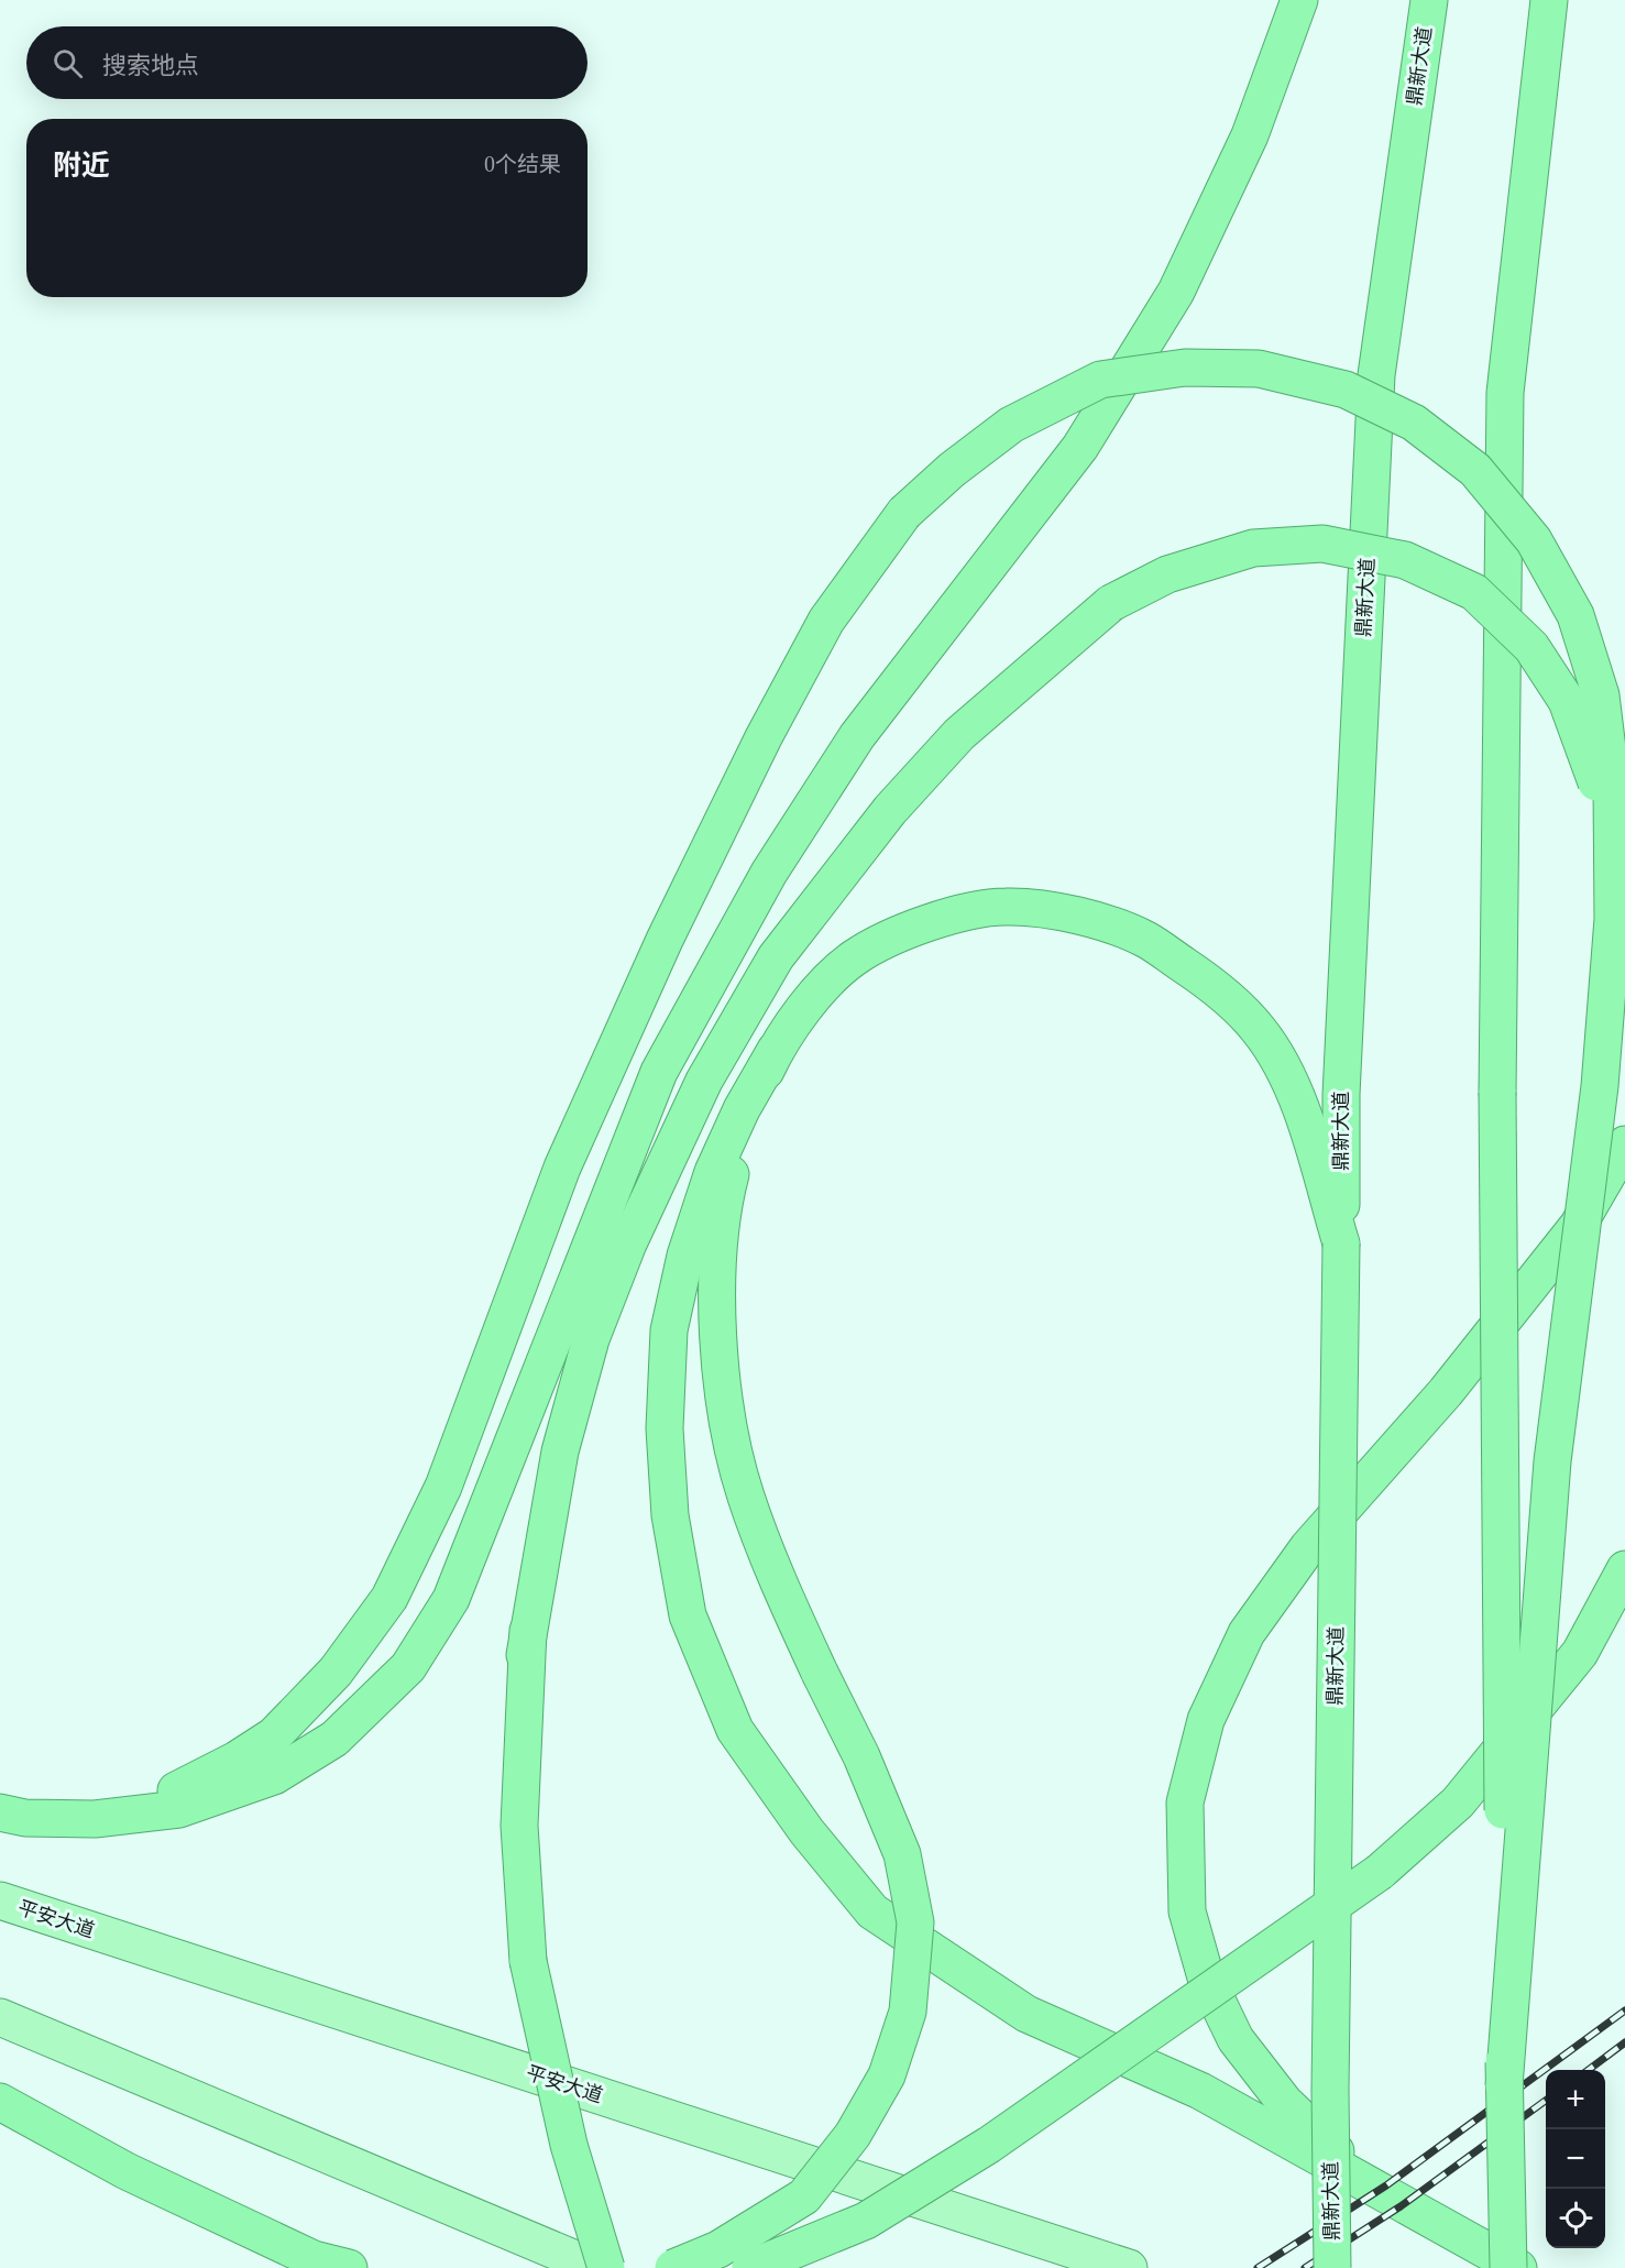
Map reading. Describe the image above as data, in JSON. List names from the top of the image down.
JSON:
{
  "streets": {
    "highway": ["鼎新大道"],
    "main road": ["平安大道"]
  },
  "page": {
    "search": "搜索地点",
    "heading": ["附近", "0个结果"],
    "map_buttons": ["+", "−"]
  }
}
